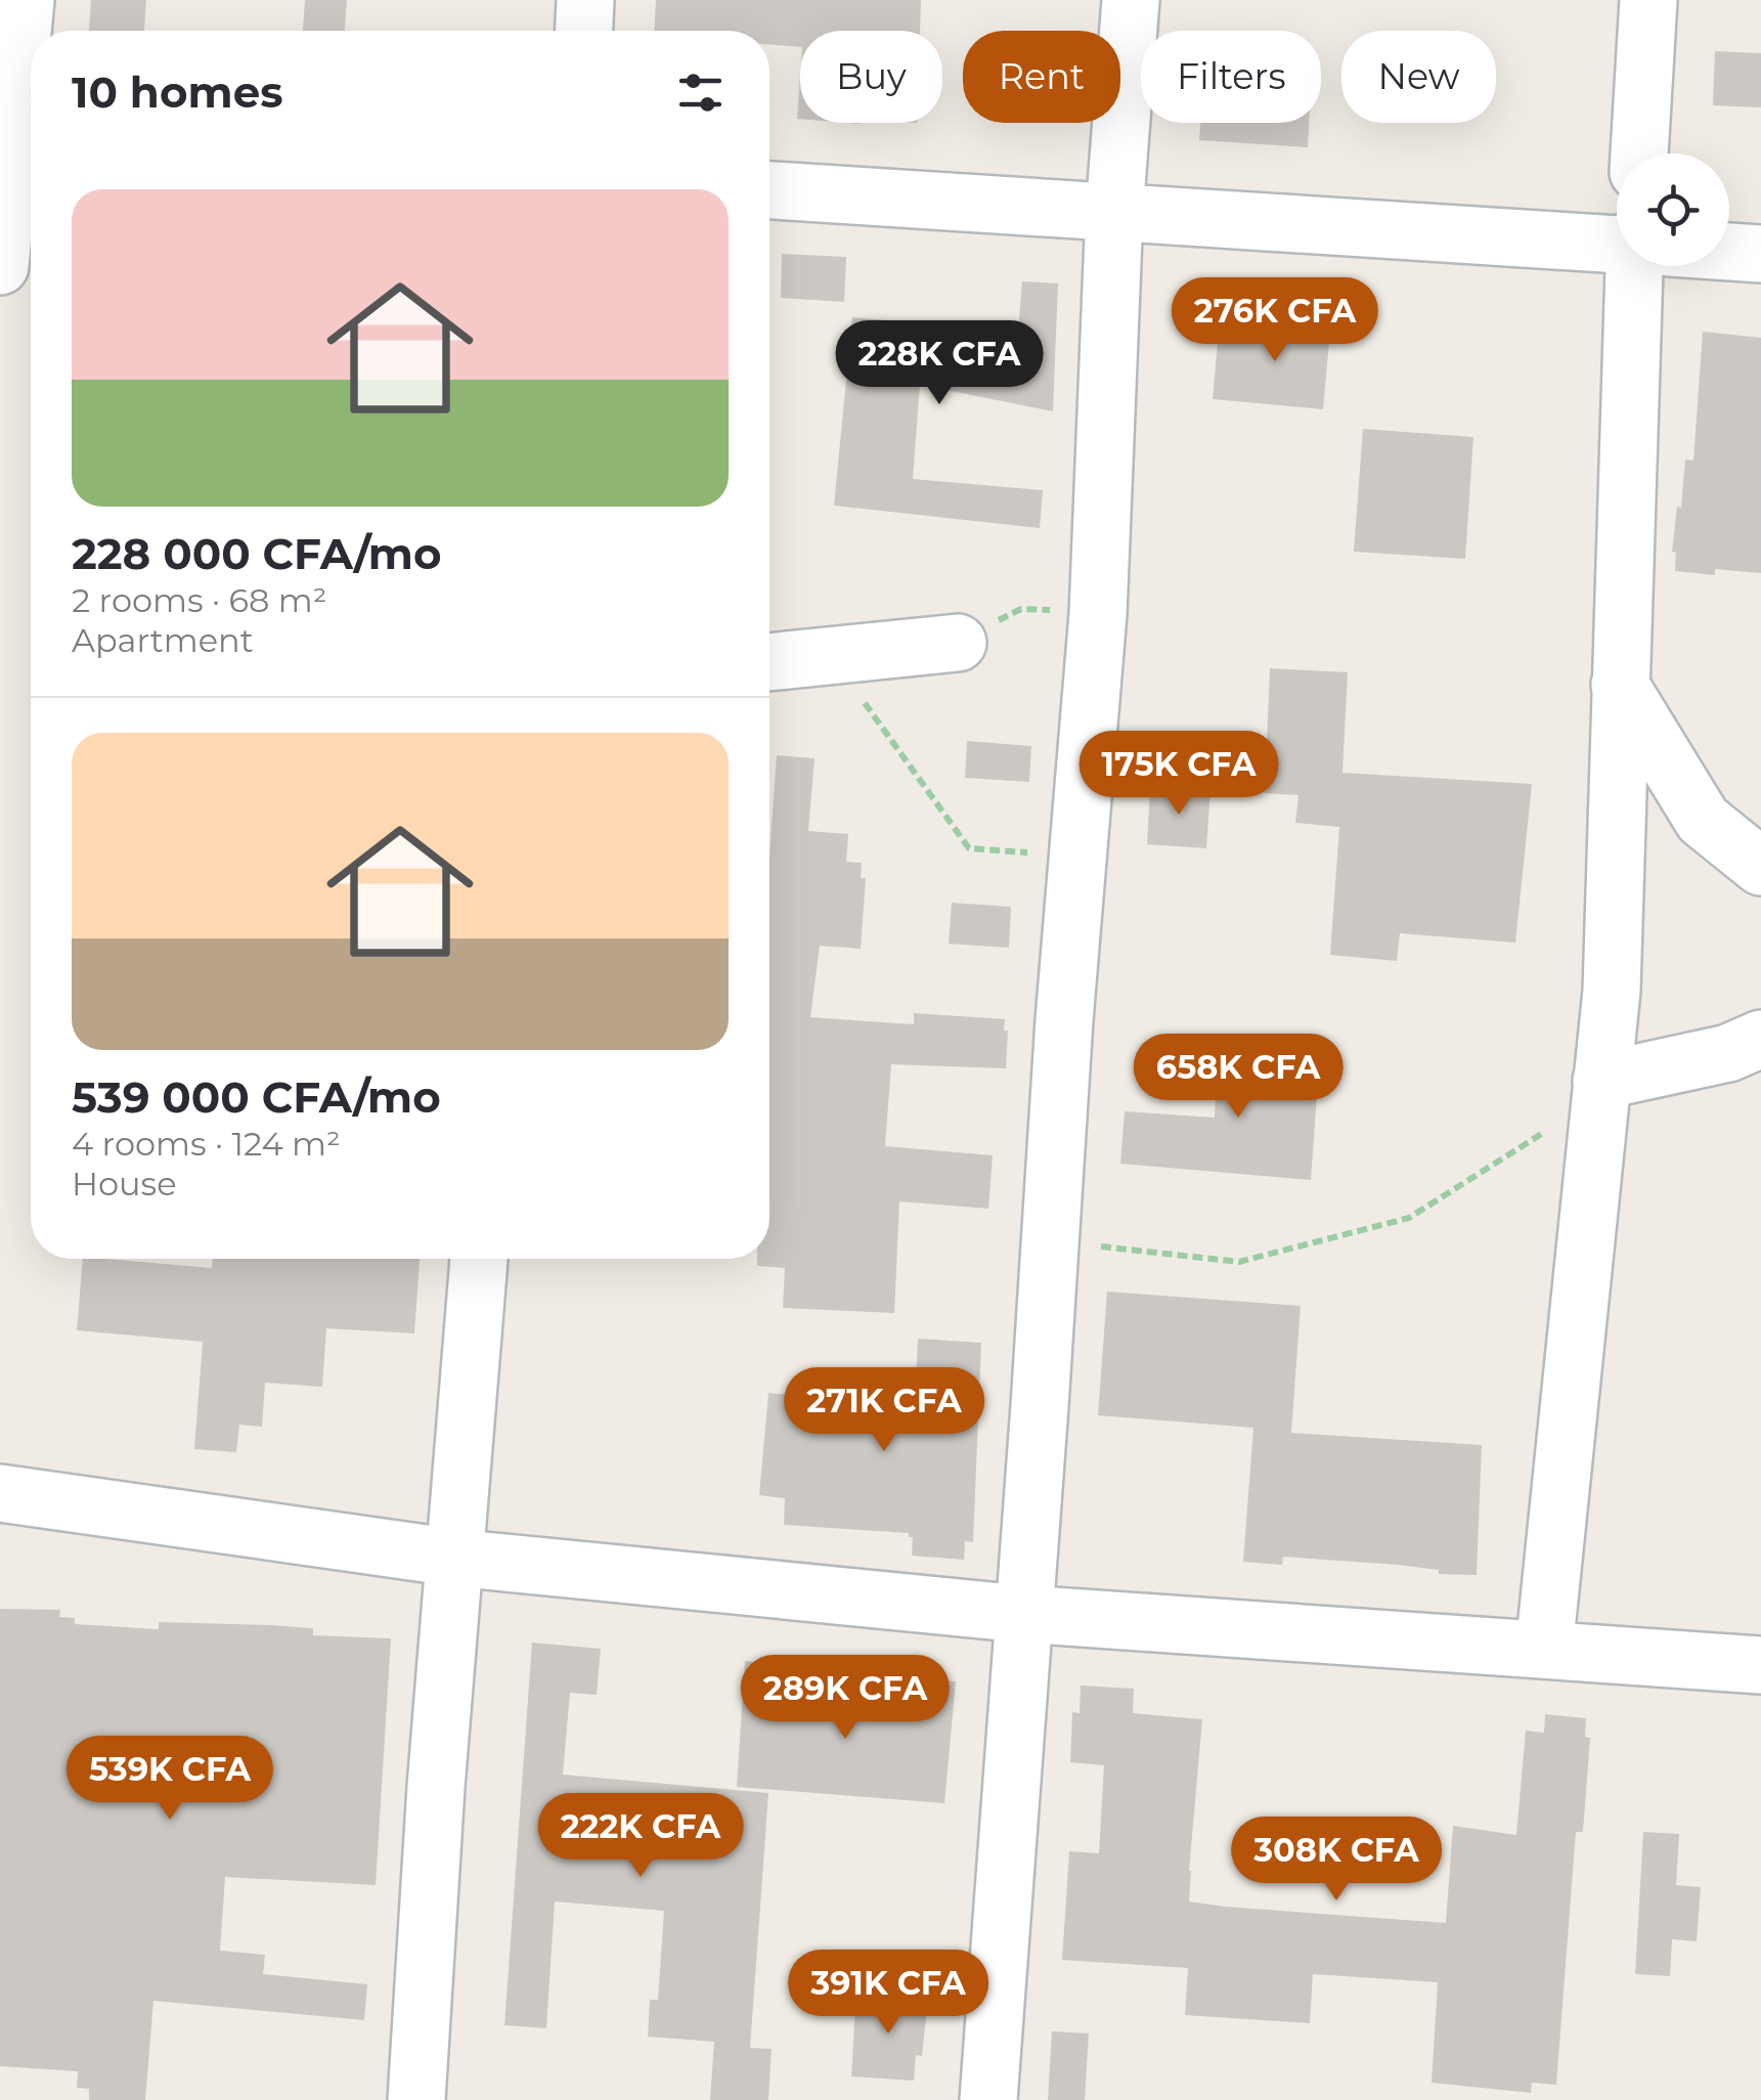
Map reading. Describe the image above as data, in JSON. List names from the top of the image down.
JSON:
{
  "page": {
    "chip": [
      "Buy",
      "Rent",
      "Filters",
      "New"
    ],
    "heading": "10 homes",
    "list": [
      {
        "name": "228 000 CFA/mo",
        "note": "2 rooms · 68 m² · Apartment"
      },
      {
        "name": "539 000 CFA/mo",
        "note": "4 rooms · 124 m² · House"
      }
    ],
    "price": [
      "276K CFA",
      "228K CFA",
      "175K CFA",
      "658K CFA",
      "271K CFA",
      "289K CFA",
      "539K CFA",
      "222K CFA",
      "308K CFA",
      "391K CFA"
    ]
  }
}
